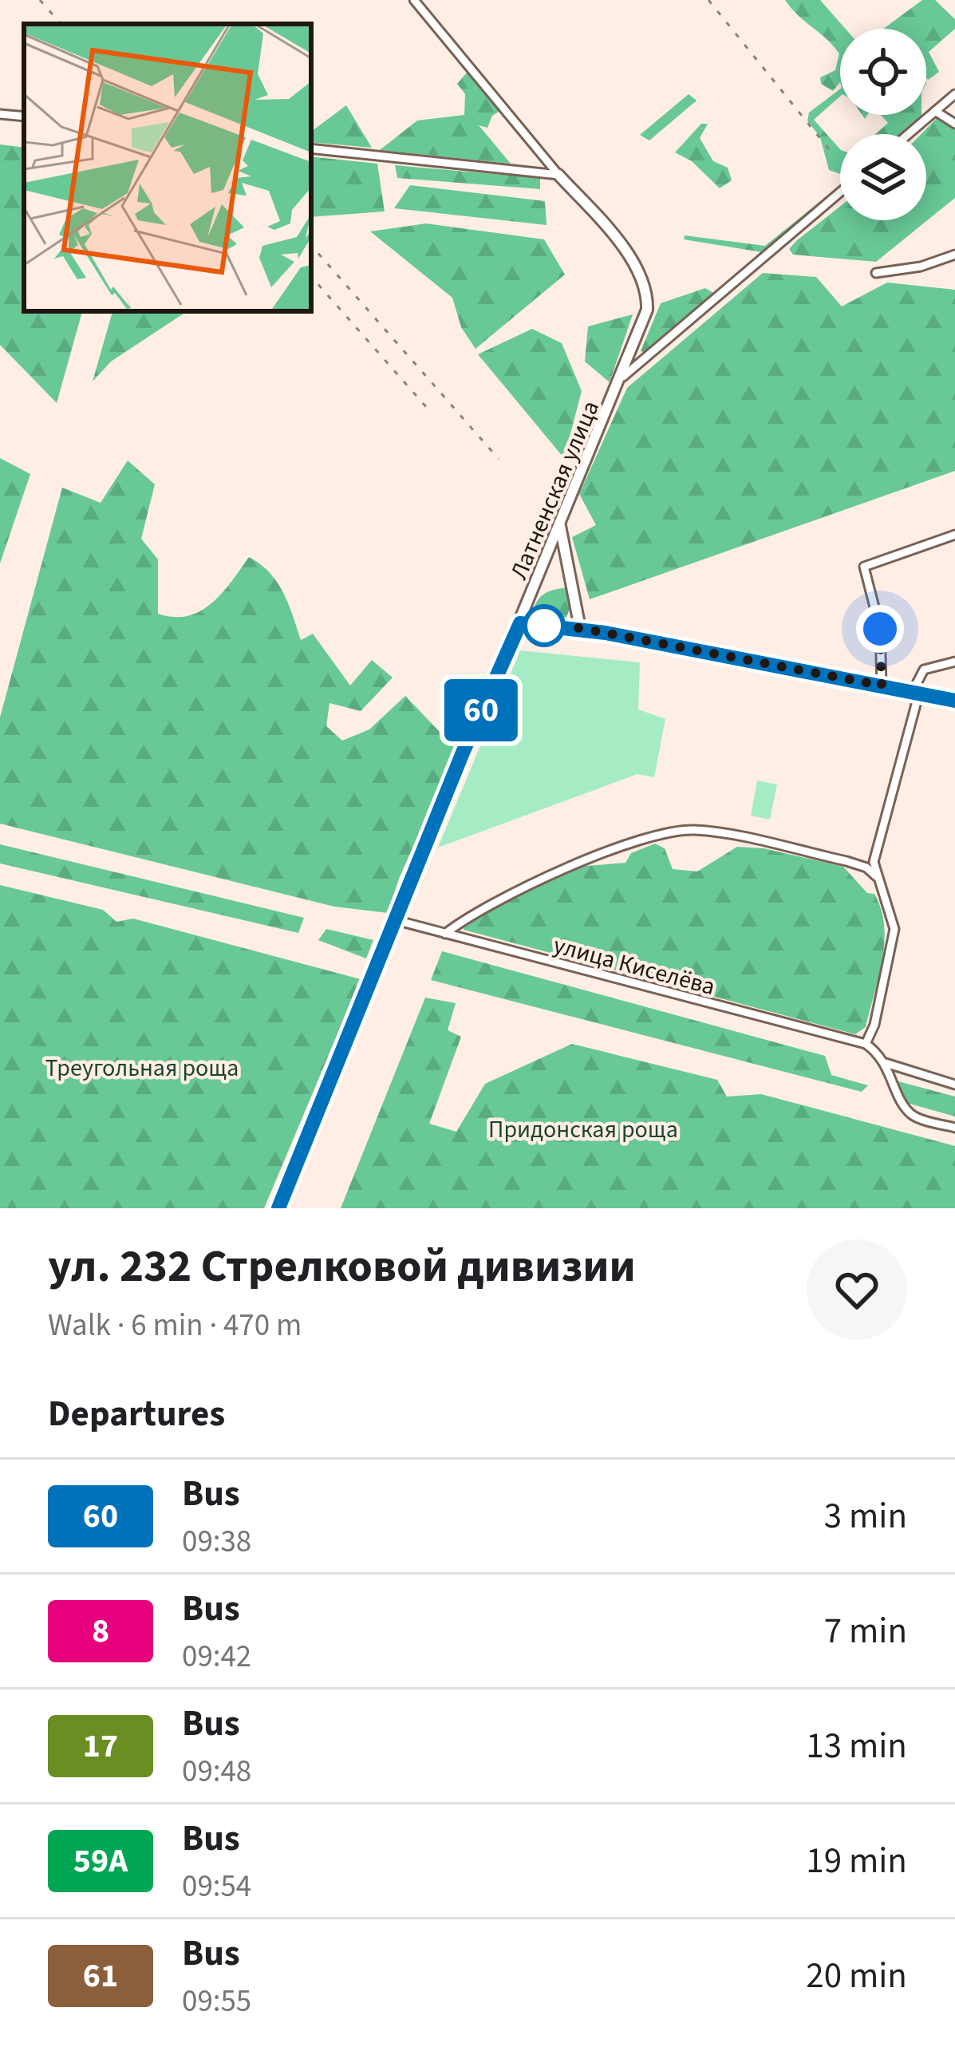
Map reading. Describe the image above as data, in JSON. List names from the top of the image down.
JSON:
{
  "streets": {
    "street": ["Латненская улица", "улица Киселёва"]
  },
  "crossings": [
    ["Латненская улица", "улица Киселёва"]
  ],
  "parks": ["Треугольная роща", "Придонская роща"],
  "lines": ["bus line 60"],
  "page": {
    "on_map": "60",
    "heading": [
      ["ул. 232 Стрелковой дивизии", "Walk · 6 min · 470 m"],
      "Departures"
    ],
    "list": [
      {
        "mark": "60",
        "name": "Bus",
        "note": "09:38",
        "value": "3 min"
      },
      {
        "mark": "8",
        "name": "Bus",
        "note": "09:42",
        "value": "7 min"
      },
      {
        "mark": "17",
        "name": "Bus",
        "note": "09:48",
        "value": "13 min"
      },
      {
        "mark": "59А",
        "name": "Bus",
        "note": "09:54",
        "value": "19 min"
      },
      {
        "mark": "61",
        "name": "Bus",
        "note": "09:55",
        "value": "20 min"
      }
    ]
  }
}
